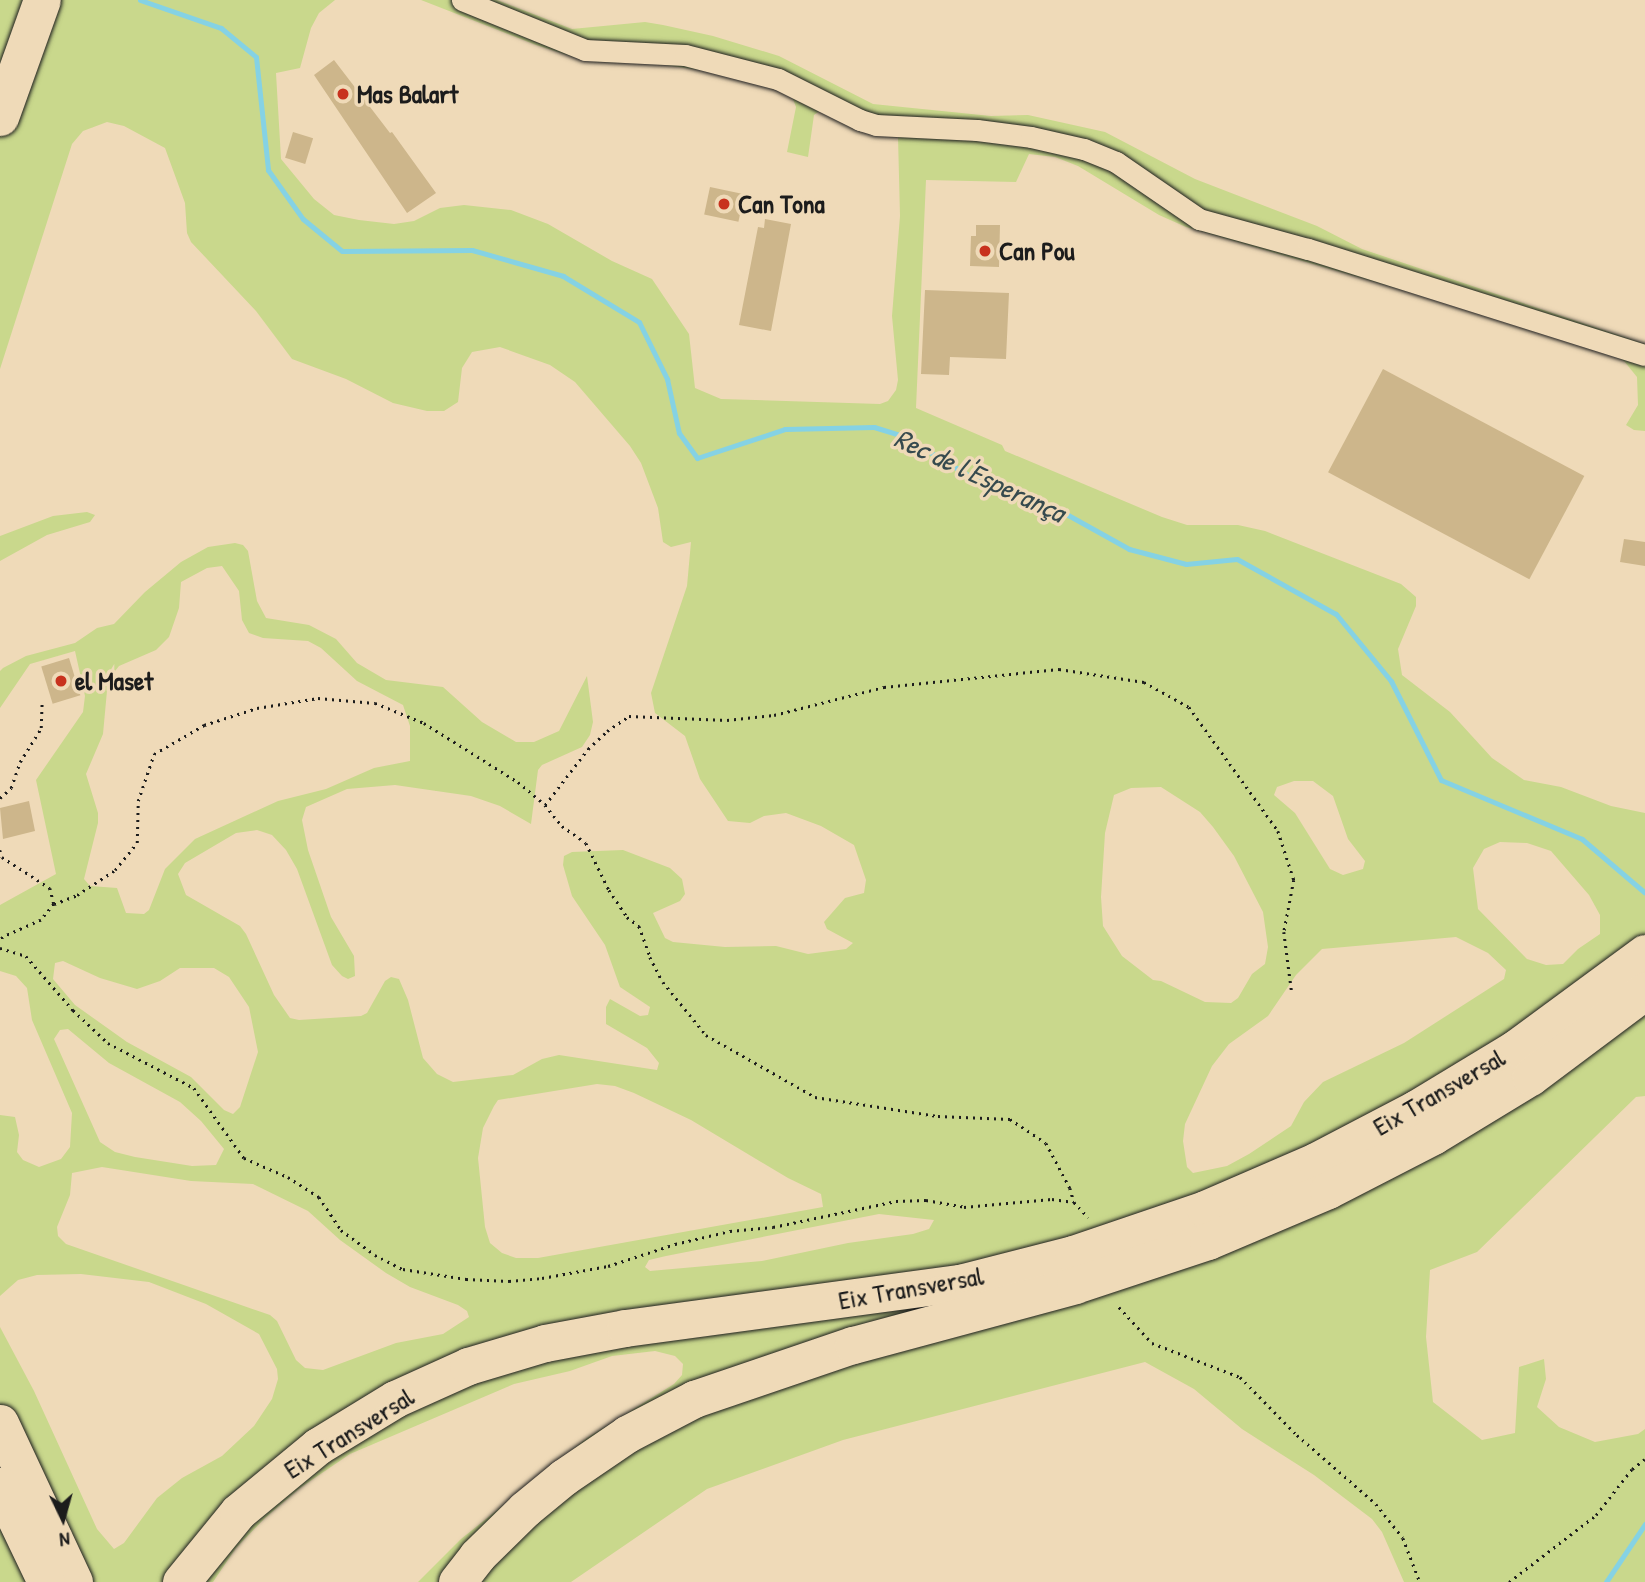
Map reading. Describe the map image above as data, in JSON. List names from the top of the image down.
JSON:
{
  "streets": {
    "highway": ["Eix Transversal"]
  },
  "water": ["Rec de l'Esperança"],
  "places": [
    "Mas Balart",
    "Can Tona",
    "Can Pou",
    "el Maset"
  ],
  "north": "bottom"
}
